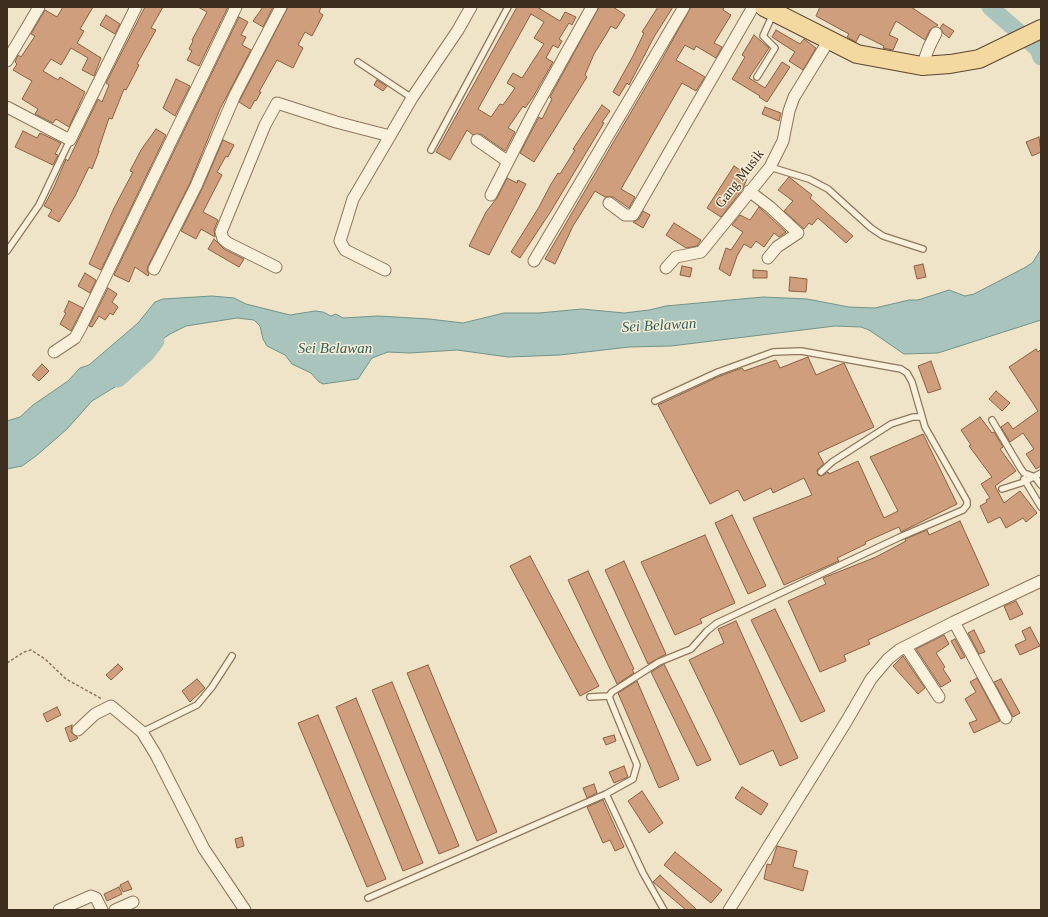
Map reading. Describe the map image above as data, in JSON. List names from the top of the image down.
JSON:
{
  "streets": {
    "street": ["Gang Musik"]
  },
  "water": ["Sei Belawan"]
}
